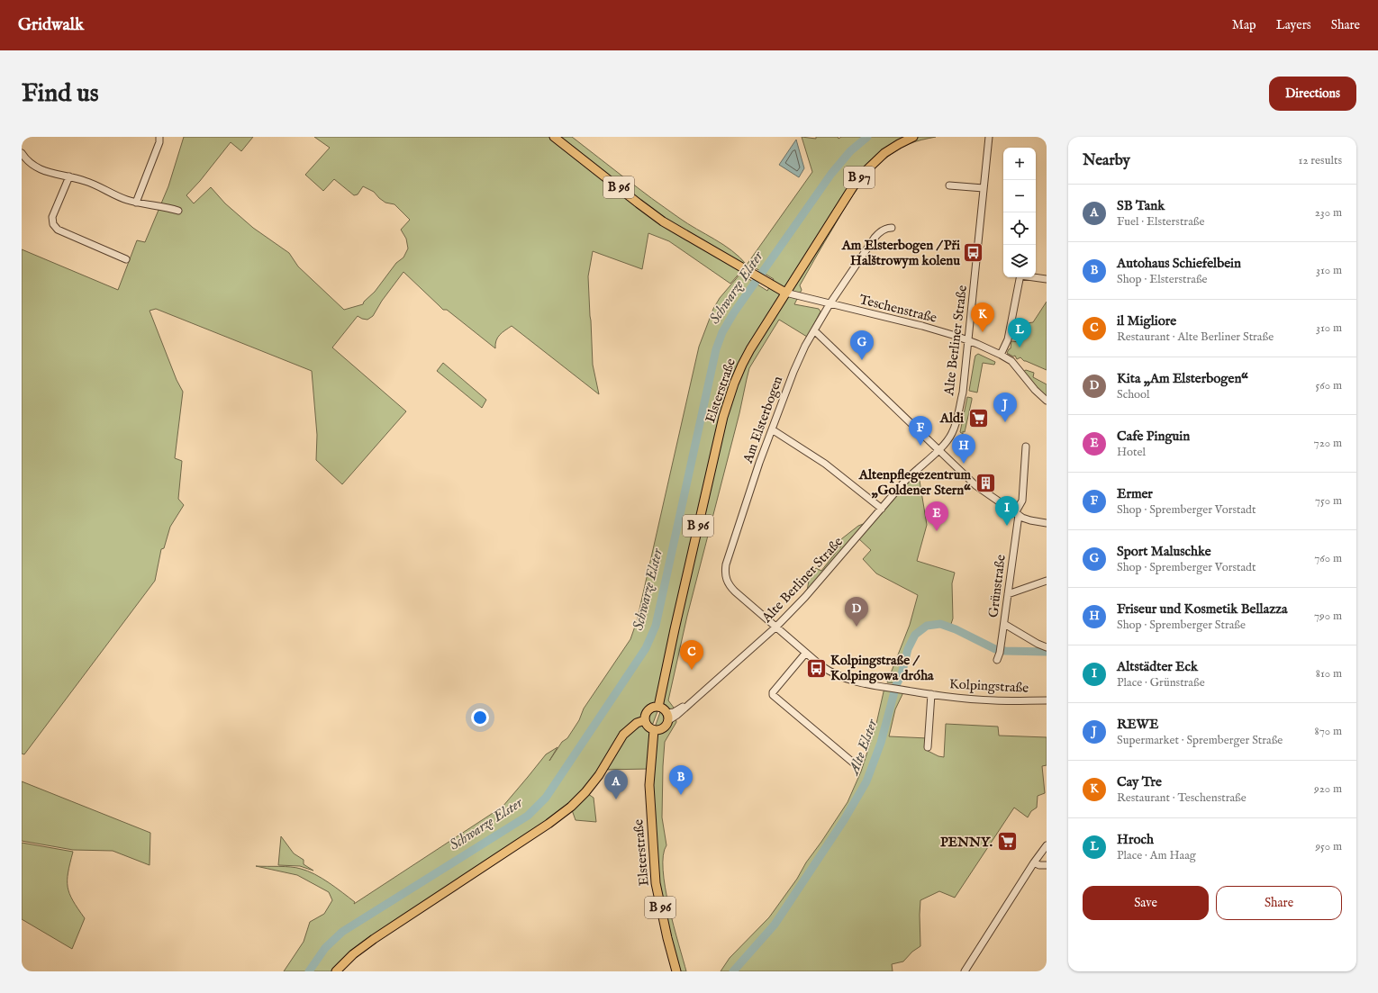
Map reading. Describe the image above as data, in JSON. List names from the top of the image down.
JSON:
{
  "streets": {
    "main road": ["B 97", "B 96", "Elsterstraße"],
    "street": [
      "Teschenstraße",
      "Alte Berliner Straße",
      "Am Elsterbogen",
      "Grünstraße",
      "Kolpingstraße"
    ]
  },
  "crossings": [
    ["B 96", "Teschenstraße"],
    ["B 96", "Elsterstraße"],
    ["Teschenstraße", "Alte Berliner Straße"],
    ["Teschenstraße", "Elsterstraße"],
    ["Teschenstraße", "Am Elsterbogen"],
    ["Alte Berliner Straße", "Elsterstraße"],
    ["Alte Berliner Straße", "Am Elsterbogen"],
    ["Alte Berliner Straße", "Kolpingstraße"],
    ["Am Elsterbogen", "Kolpingstraße"]
  ],
  "water": ["Schwarze Elster", "Alte Elster"],
  "places": {
    "bus stop": ["Am Elsterbogen / Při Halštrowym kolenu", "Kolpingstraße / Kolpingowa dróha"],
    "supermarket": ["Aldi", "PENNY."],
    "building": ["Altenpflegezentrum „Goldener Stern“"]
  },
  "page": {
    "header": "Gridwalk",
    "nav": ["Map", "Layers", "Share"],
    "buttons": [
      "Directions",
      ["Save", "Share"]
    ],
    "title": "Find us",
    "heading": ["Nearby", "12 results"],
    "map_buttons": ["+", "−"],
    "list": [
      {
        "mark": "A",
        "name": "SB Tank",
        "note": "Fuel · Elsterstraße",
        "value": "230 m"
      },
      {
        "mark": "B",
        "name": "Autohaus Schiefelbein",
        "note": "Shop · Elsterstraße",
        "value": "310 m"
      },
      {
        "mark": "C",
        "name": "il Migliore",
        "note": "Restaurant · Alte Berliner Straße",
        "value": "310 m"
      },
      {
        "mark": "D",
        "name": "Kita „Am Elsterbogen“",
        "note": "School",
        "value": "560 m"
      },
      {
        "mark": "E",
        "name": "Cafe Pinguin",
        "note": "Hotel",
        "value": "720 m"
      },
      {
        "mark": "F",
        "name": "Ermer",
        "note": "Shop · Spremberger Vorstadt",
        "value": "750 m"
      },
      {
        "mark": "G",
        "name": "Sport Maluschke",
        "note": "Shop · Spremberger Vorstadt",
        "value": "760 m"
      },
      {
        "mark": "H",
        "name": "Friseur und Kosmetik Bellazza",
        "note": "Shop · Spremberger Straße",
        "value": "790 m"
      },
      {
        "mark": "I",
        "name": "Altstädter Eck",
        "note": "Place · Grünstraße",
        "value": "810 m"
      },
      {
        "mark": "J",
        "name": "REWE",
        "note": "Supermarket · Spremberger Straße",
        "value": "870 m"
      },
      {
        "mark": "K",
        "name": "Cay Tre",
        "note": "Restaurant · Teschenstraße",
        "value": "920 m"
      },
      {
        "mark": "L",
        "name": "Hroch",
        "note": "Place · Am Haag",
        "value": "950 m"
      }
    ],
    "pins": [
      "K",
      "L",
      "G",
      "J",
      "F",
      "H",
      "I",
      "E",
      "D",
      "C",
      "B",
      "A"
    ]
  }
}
